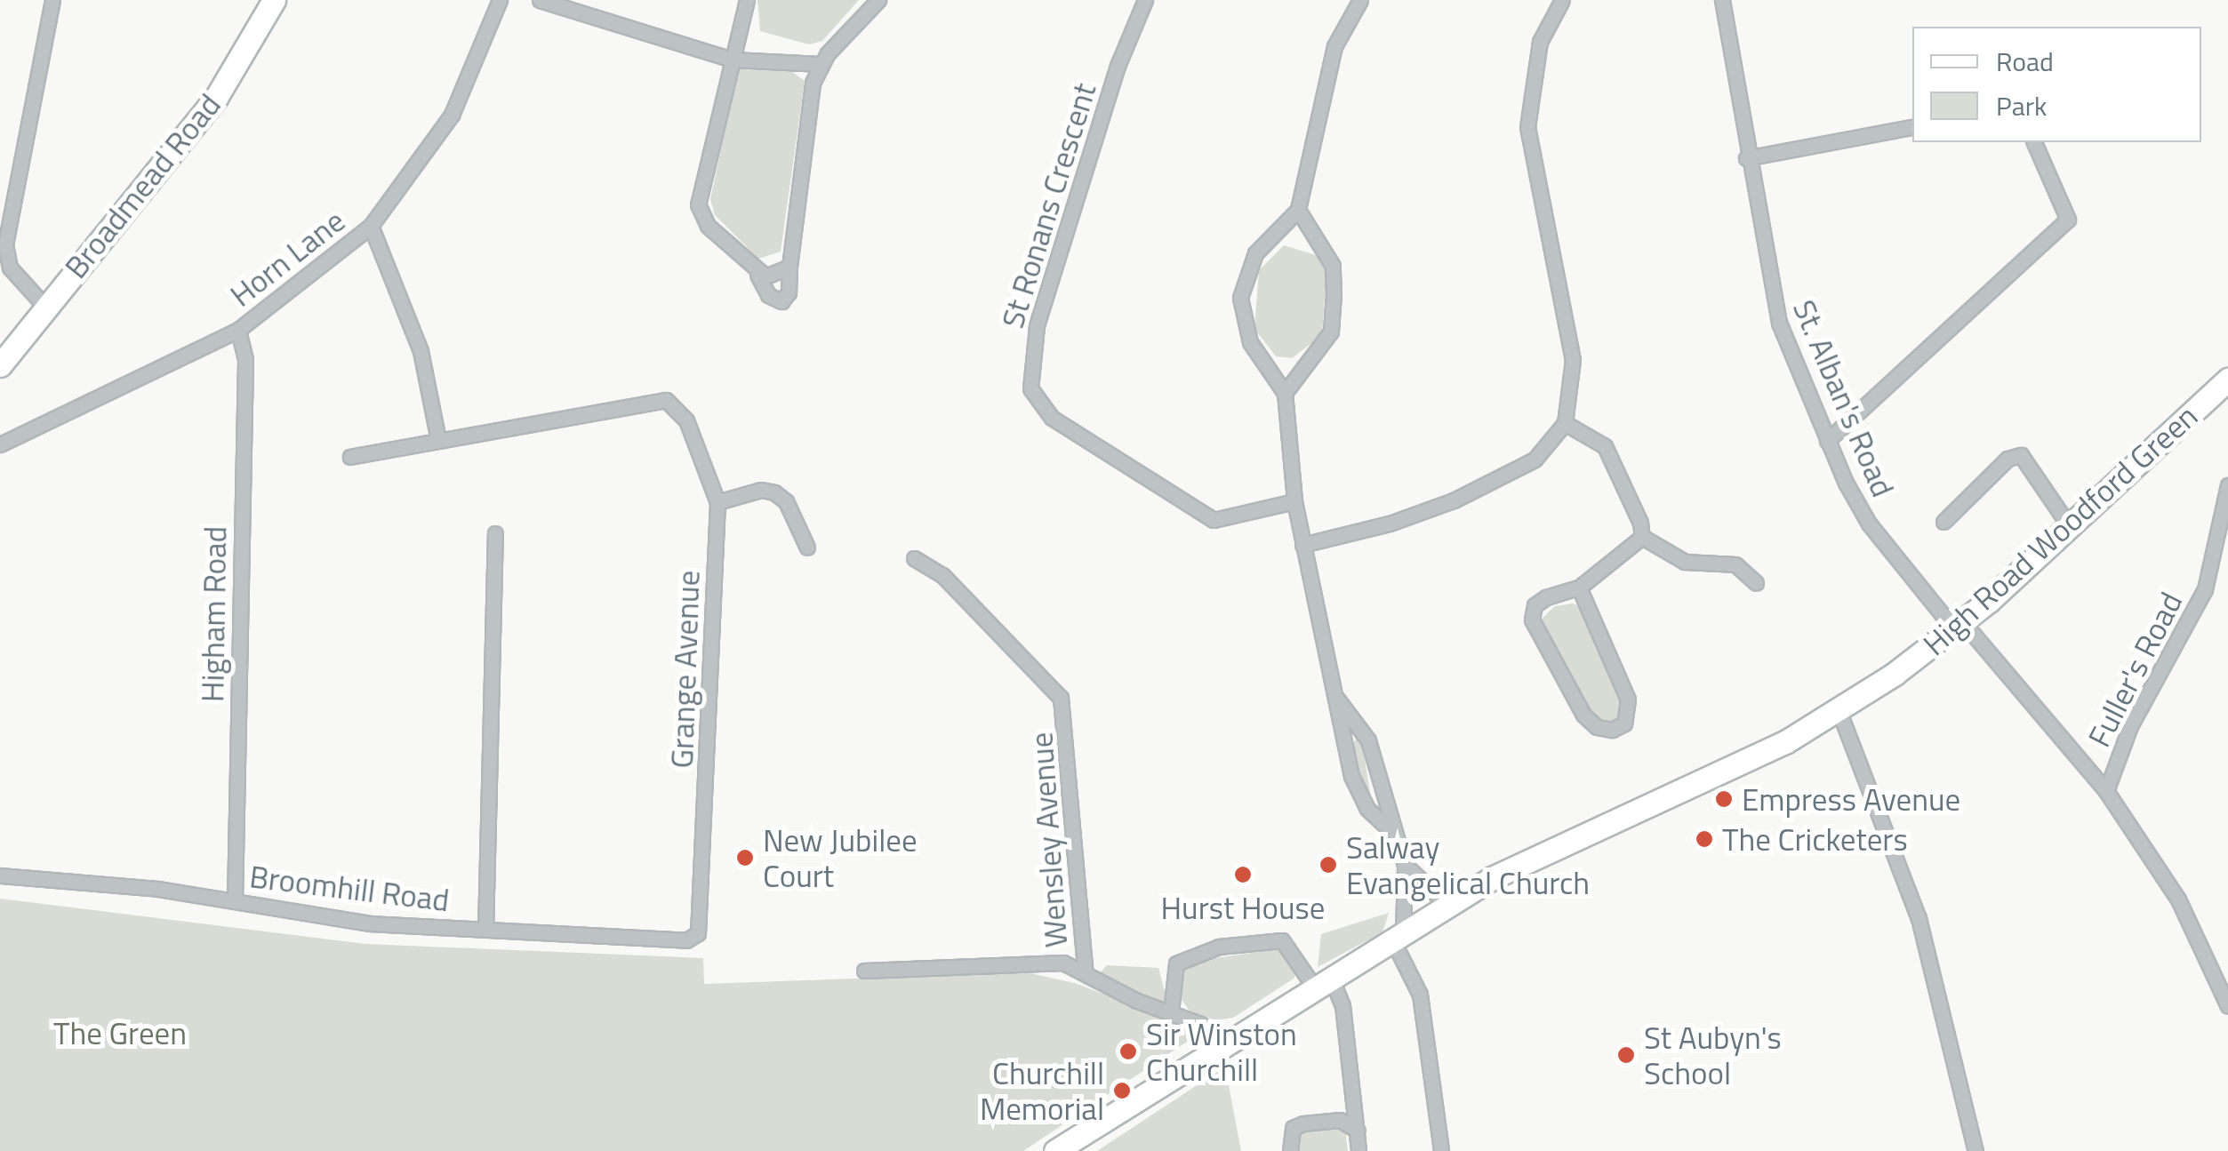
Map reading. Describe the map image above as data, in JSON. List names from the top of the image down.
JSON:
{
  "streets": {
    "main road": ["Broadmead Road", "High Road Woodford Green"],
    "street": [
      "St Ronans Crescent",
      "Horn Lane",
      "St. Alban's Road",
      "Higham Road",
      "Grange Avenue",
      "Fuller's Road",
      "Wensley Avenue",
      "Broomhill Road"
    ]
  },
  "crossings": [
    ["Horn Lane", "Higham Road"],
    ["St. Alban's Road", "High Road Woodford Green"],
    ["St. Alban's Road", "Fuller's Road"],
    ["Higham Road", "Broomhill Road"],
    ["Grange Avenue", "Broomhill Road"]
  ],
  "parks": ["The Green"],
  "places": [
    "Empress Avenue",
    "The Cricketers",
    "New Jubilee Court",
    "Salway Evangelical Church",
    "Hurst House",
    "Sir Winston Churchill",
    "St Aubyn's School",
    "Churchill Memorial"
  ],
  "legend": ["Road", "Park"]
}
